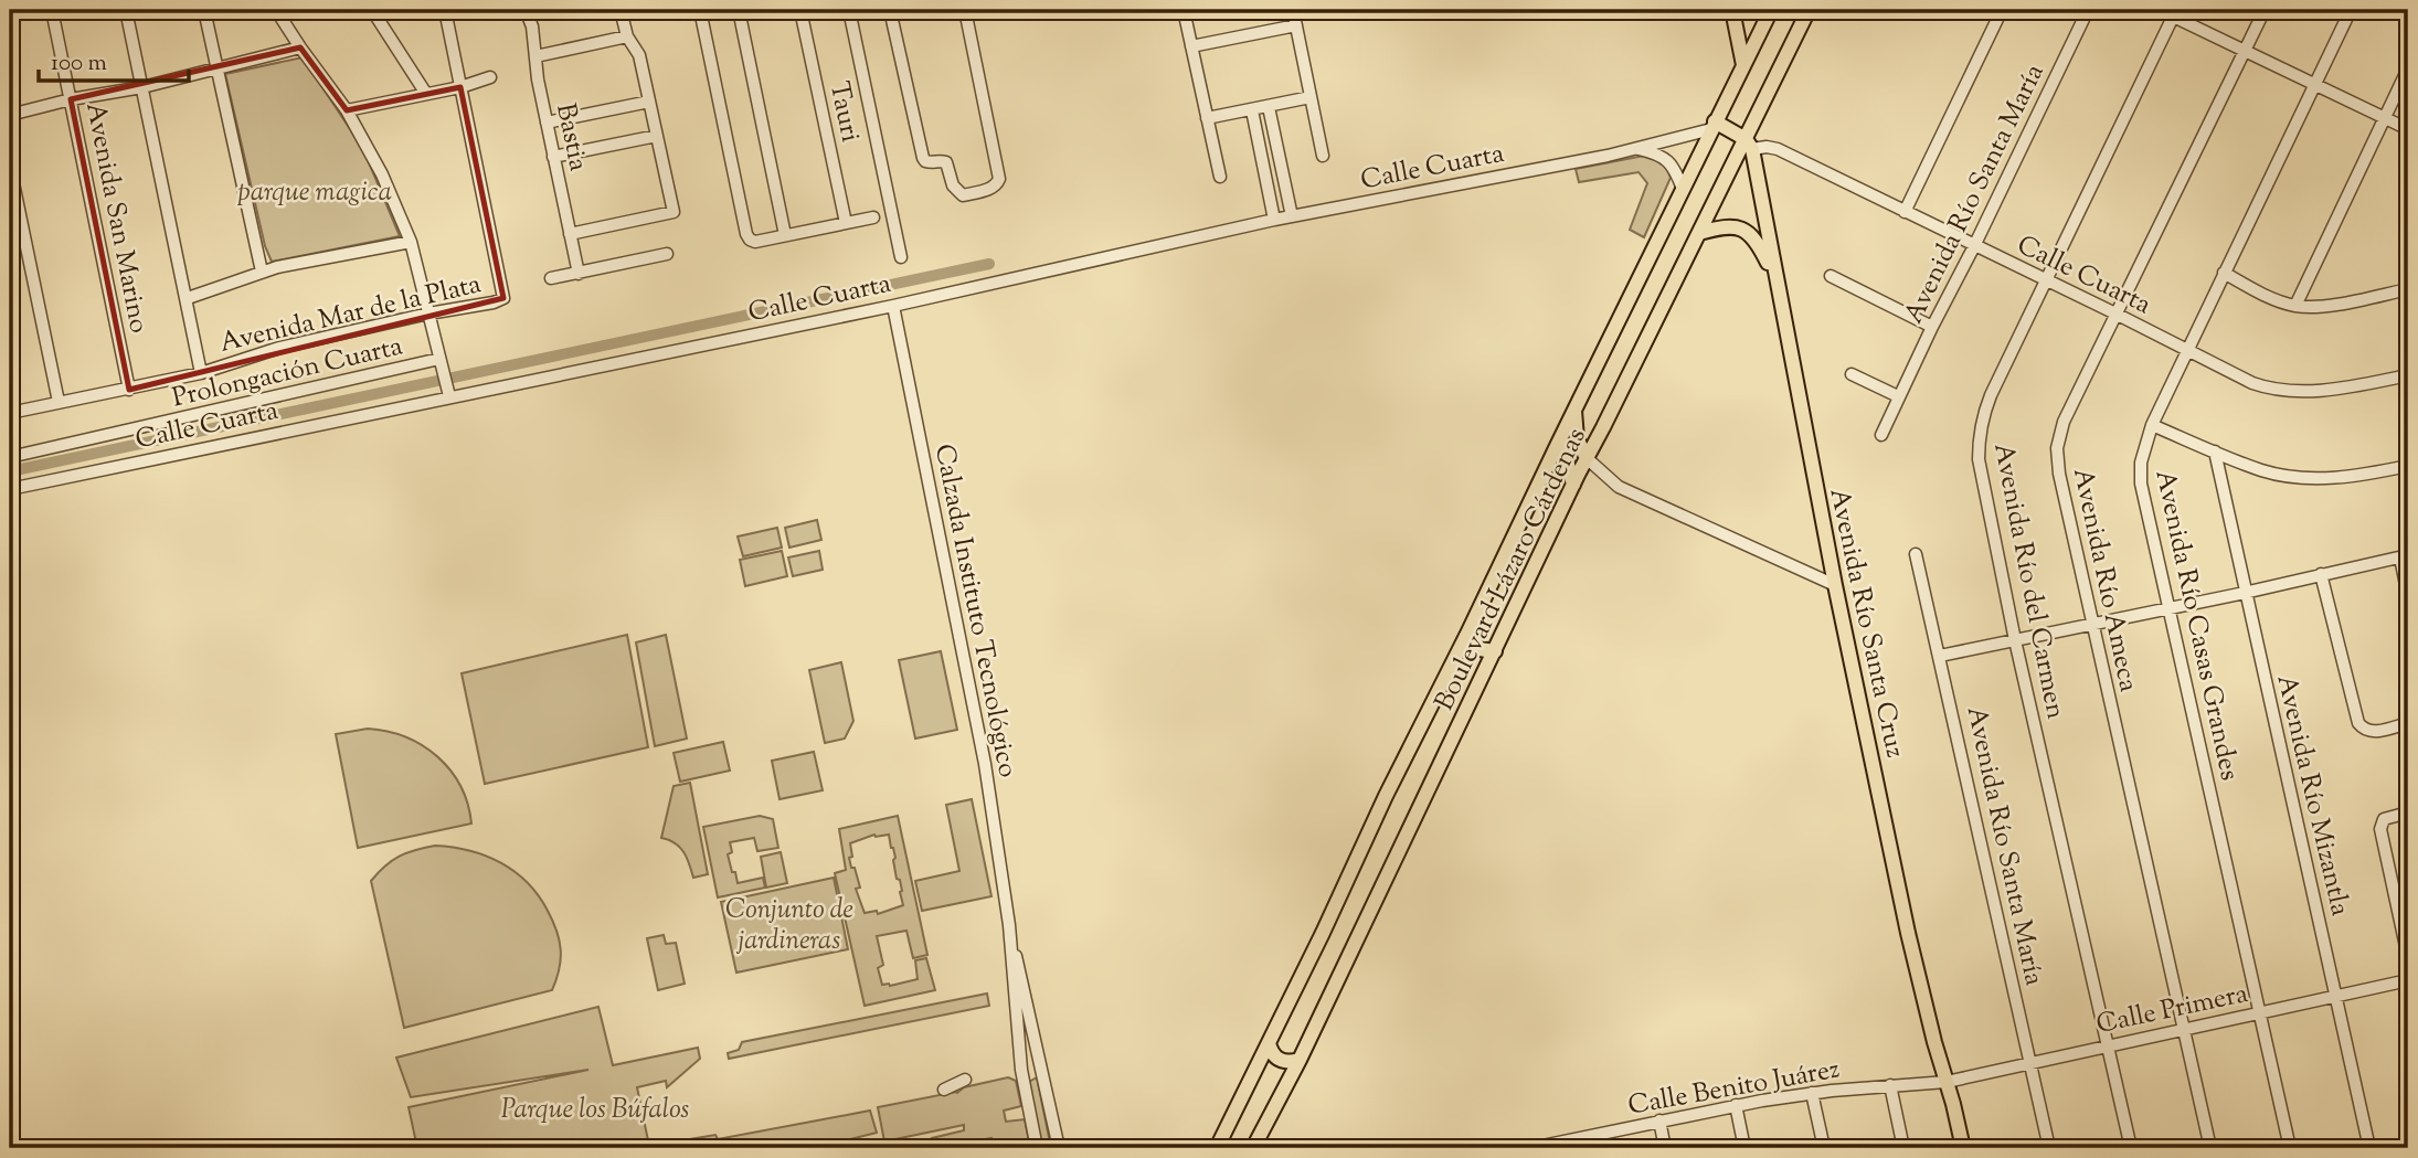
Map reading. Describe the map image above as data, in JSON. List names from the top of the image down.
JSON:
{
  "streets": {
    "main road": ["Boulevard Lázaro Cárdenas", "Avenida Río Santa Cruz"],
    "street": [
      "Tauri",
      "Bastia",
      "Calle Cuarta",
      "Avenida Río Santa María",
      "Avenida San Marino",
      "Avenida Mar de la Plata",
      "Prolongación Cuarta",
      "Avenida Río Ameca",
      "Avenida Río del Carmen",
      "Calzada Instituto Tecnológico",
      "Avenida Río Casas Grandes",
      "Avenida Río Mizantla",
      "Calle Primera",
      "Calle Benito Juárez"
    ]
  },
  "crossings": [
    ["Calle Cuarta", "Avenida Río Santa María"],
    ["Calle Cuarta", "Boulevard Lázaro Cárdenas"],
    ["Calle Cuarta", "Avenida Río Ameca"],
    ["Calle Cuarta", "Avenida Río del Carmen"],
    ["Calle Cuarta", "Calzada Instituto Tecnológico"],
    ["Calle Cuarta", "Avenida Río Santa Cruz"],
    ["Calle Cuarta", "Avenida Río Casas Grandes"],
    ["Avenida Río Santa María", "Calle Primera"],
    ["Avenida San Marino", "Avenida Mar de la Plata"],
    ["Boulevard Lázaro Cárdenas", "Avenida Río Santa Cruz"],
    ["Avenida Río Ameca", "Calle Primera"],
    ["Avenida Río del Carmen", "Calle Primera"],
    ["Avenida Río Santa Cruz", "Calle Primera"],
    ["Avenida Río Santa Cruz", "Calle Benito Juárez"],
    ["Avenida Río Casas Grandes", "Calle Primera"],
    ["Avenida Río Mizantla", "Calle Primera"],
    ["Calle Primera", "Calle Benito Juárez"]
  ],
  "parks": ["parque magica", "Conjunto de jardineras", "Parque los Búfalos"],
  "scale_bar": "100 m"
}
